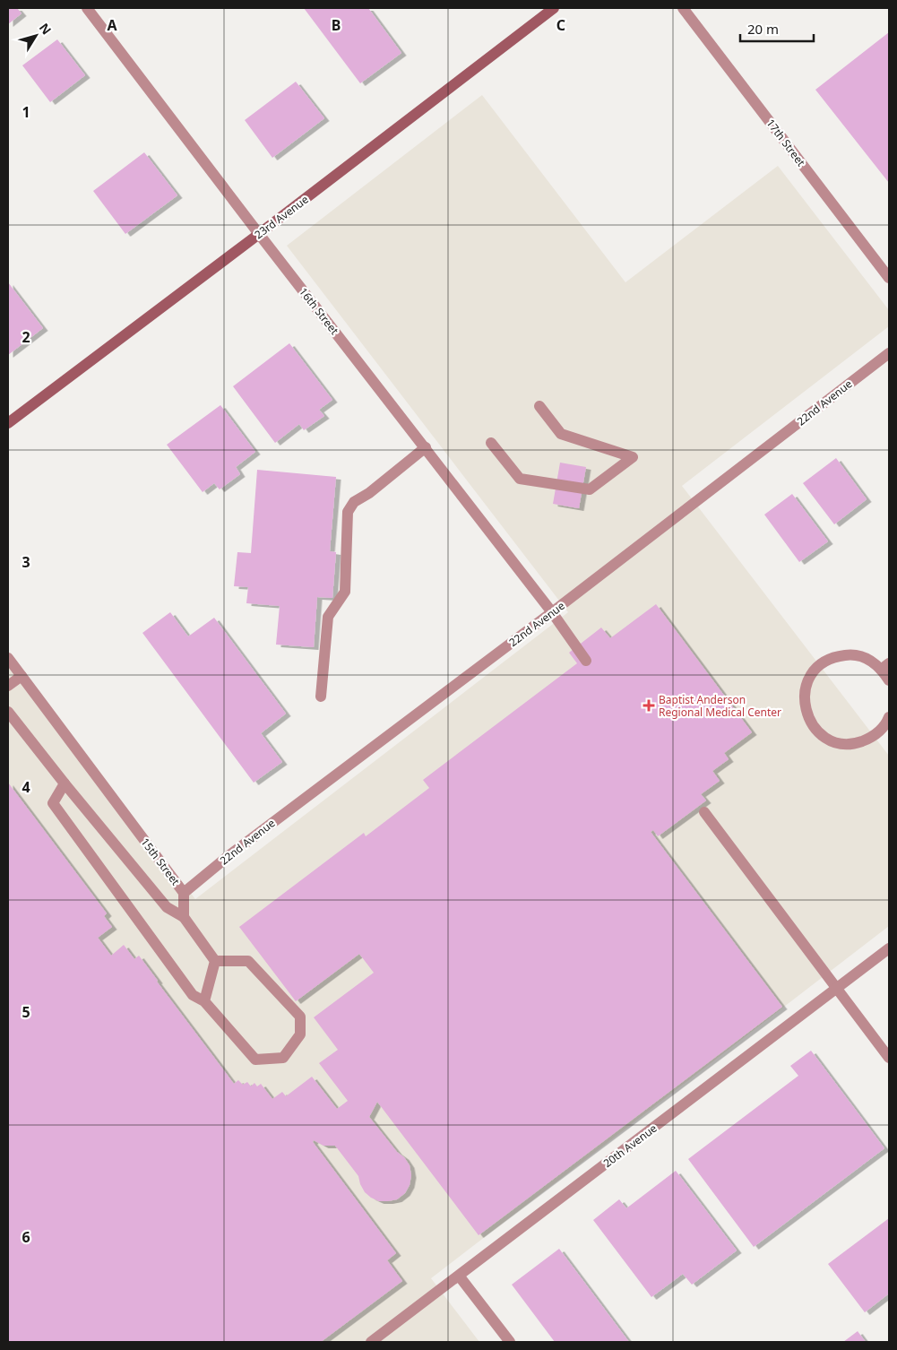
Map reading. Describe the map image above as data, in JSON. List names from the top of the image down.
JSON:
{
  "streets": {
    "main road": ["23rd Avenue"],
    "street": [
      "17th Street",
      "16th Street",
      "22nd Avenue",
      "15th Street",
      "20th Avenue"
    ]
  },
  "crossings": [
    ["23rd Avenue", "16th Street"],
    ["16th Street", "22nd Avenue"],
    ["22nd Avenue", "15th Street"]
  ],
  "places": {
    "health": ["Baptist Anderson Regional Medical Center"]
  },
  "scale_bar": "20 m",
  "north": "top right",
  "grid": {
    "columns": ["A", "B", "C"],
    "rows": [
      "1",
      "2",
      "3",
      "4",
      "5",
      "6"
    ]
  }
}
